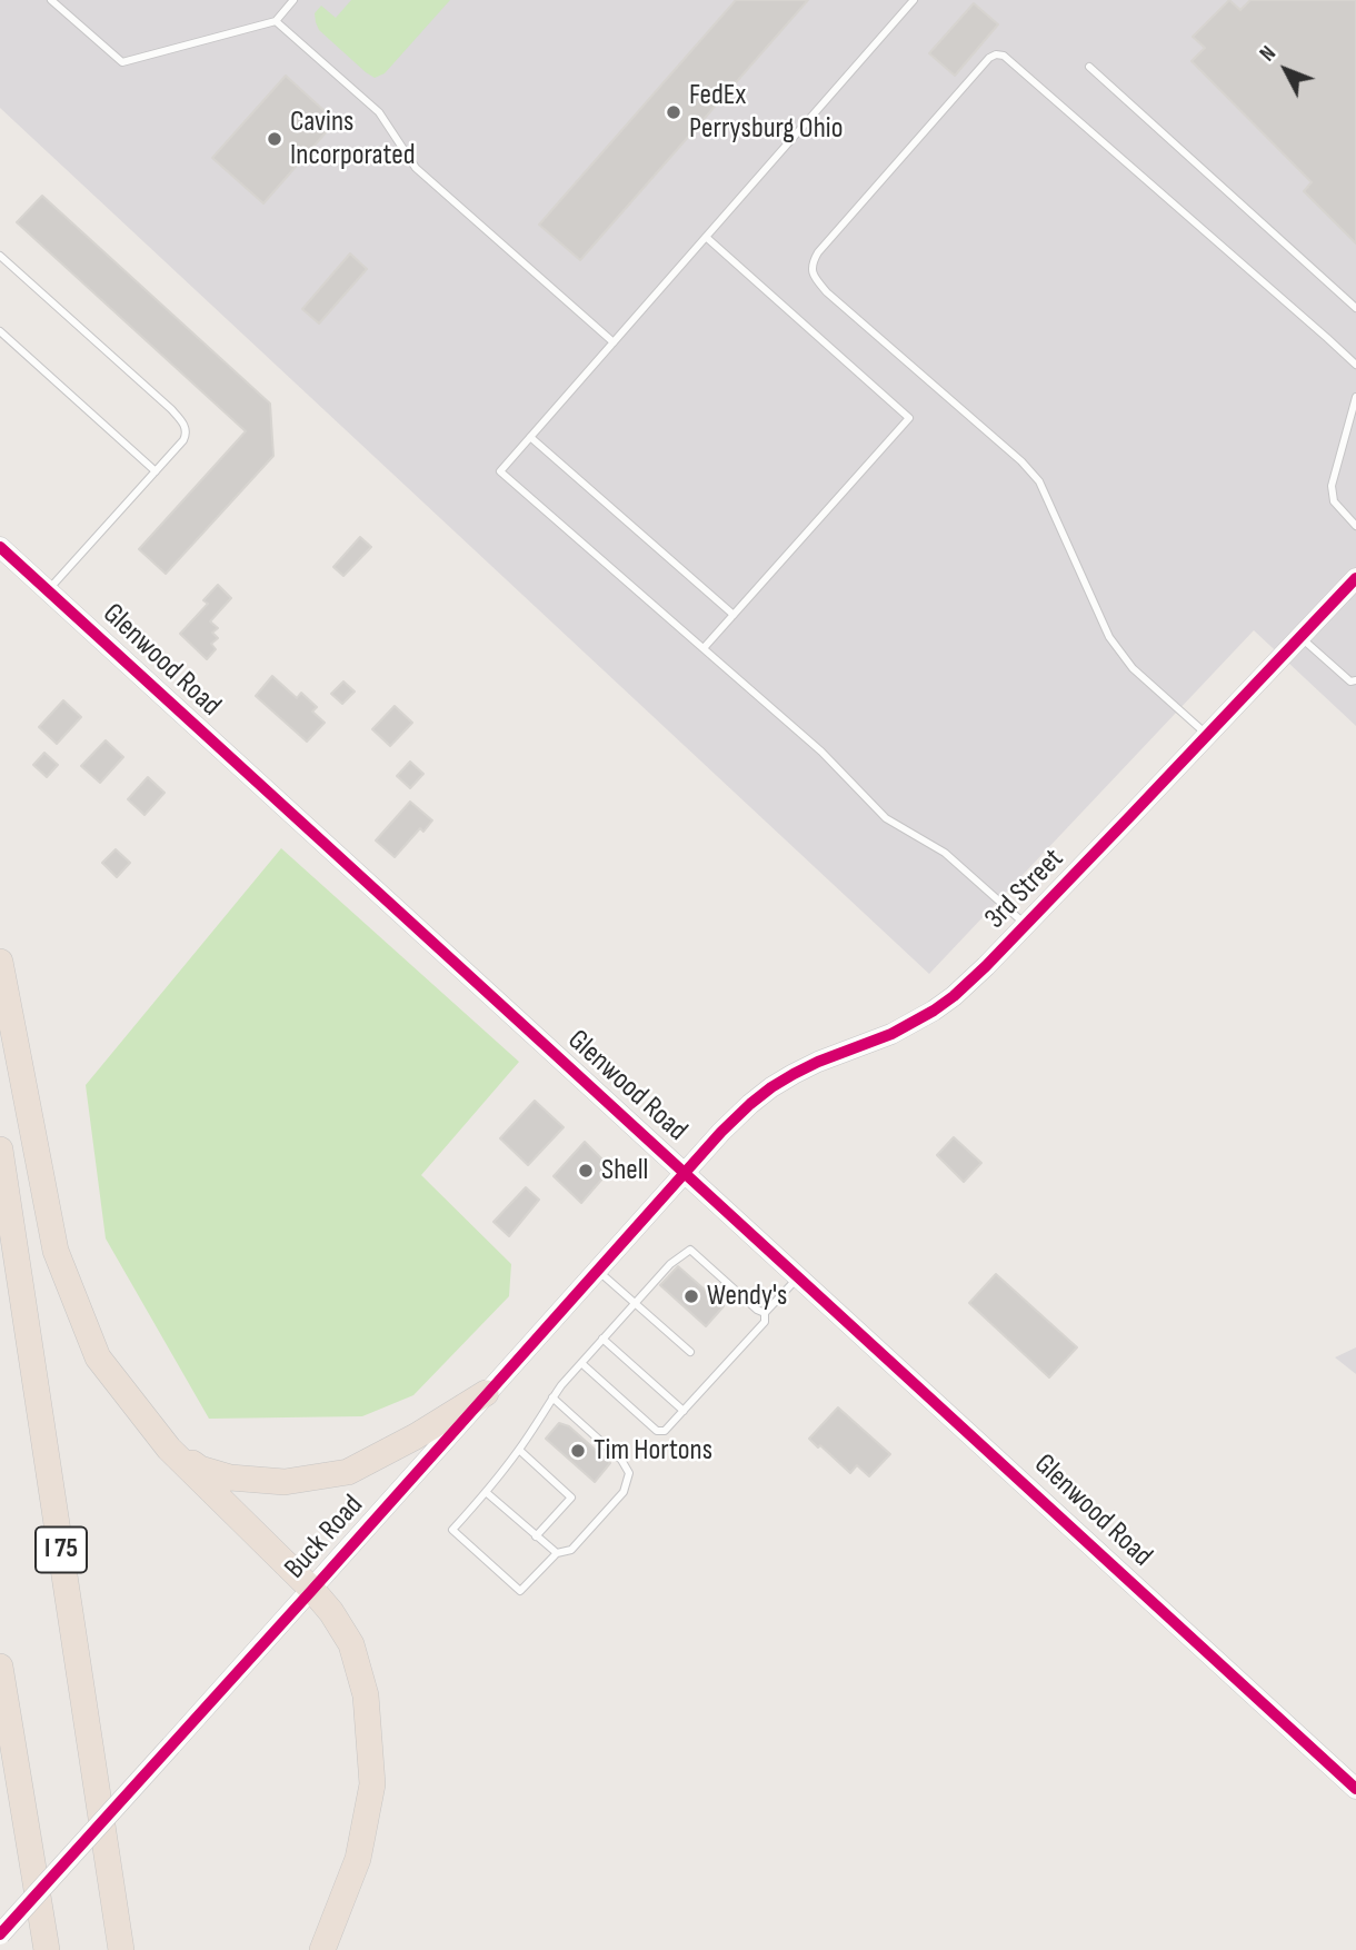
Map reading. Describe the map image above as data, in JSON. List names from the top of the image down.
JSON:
{
  "streets": {
    "highway": ["I 75"],
    "street": ["Glenwood Road", "3rd Street", "Buck Road"]
  },
  "crossings": [
    ["Glenwood Road", "3rd Street"],
    ["Glenwood Road", "Buck Road"],
    ["3rd Street", "Buck Road"]
  ],
  "places": [
    "FedEx Perrysburg Ohio",
    "Cavins Incorporated",
    "Shell",
    "Wendy's",
    "Tim Hortons"
  ],
  "north": "top left"
}
